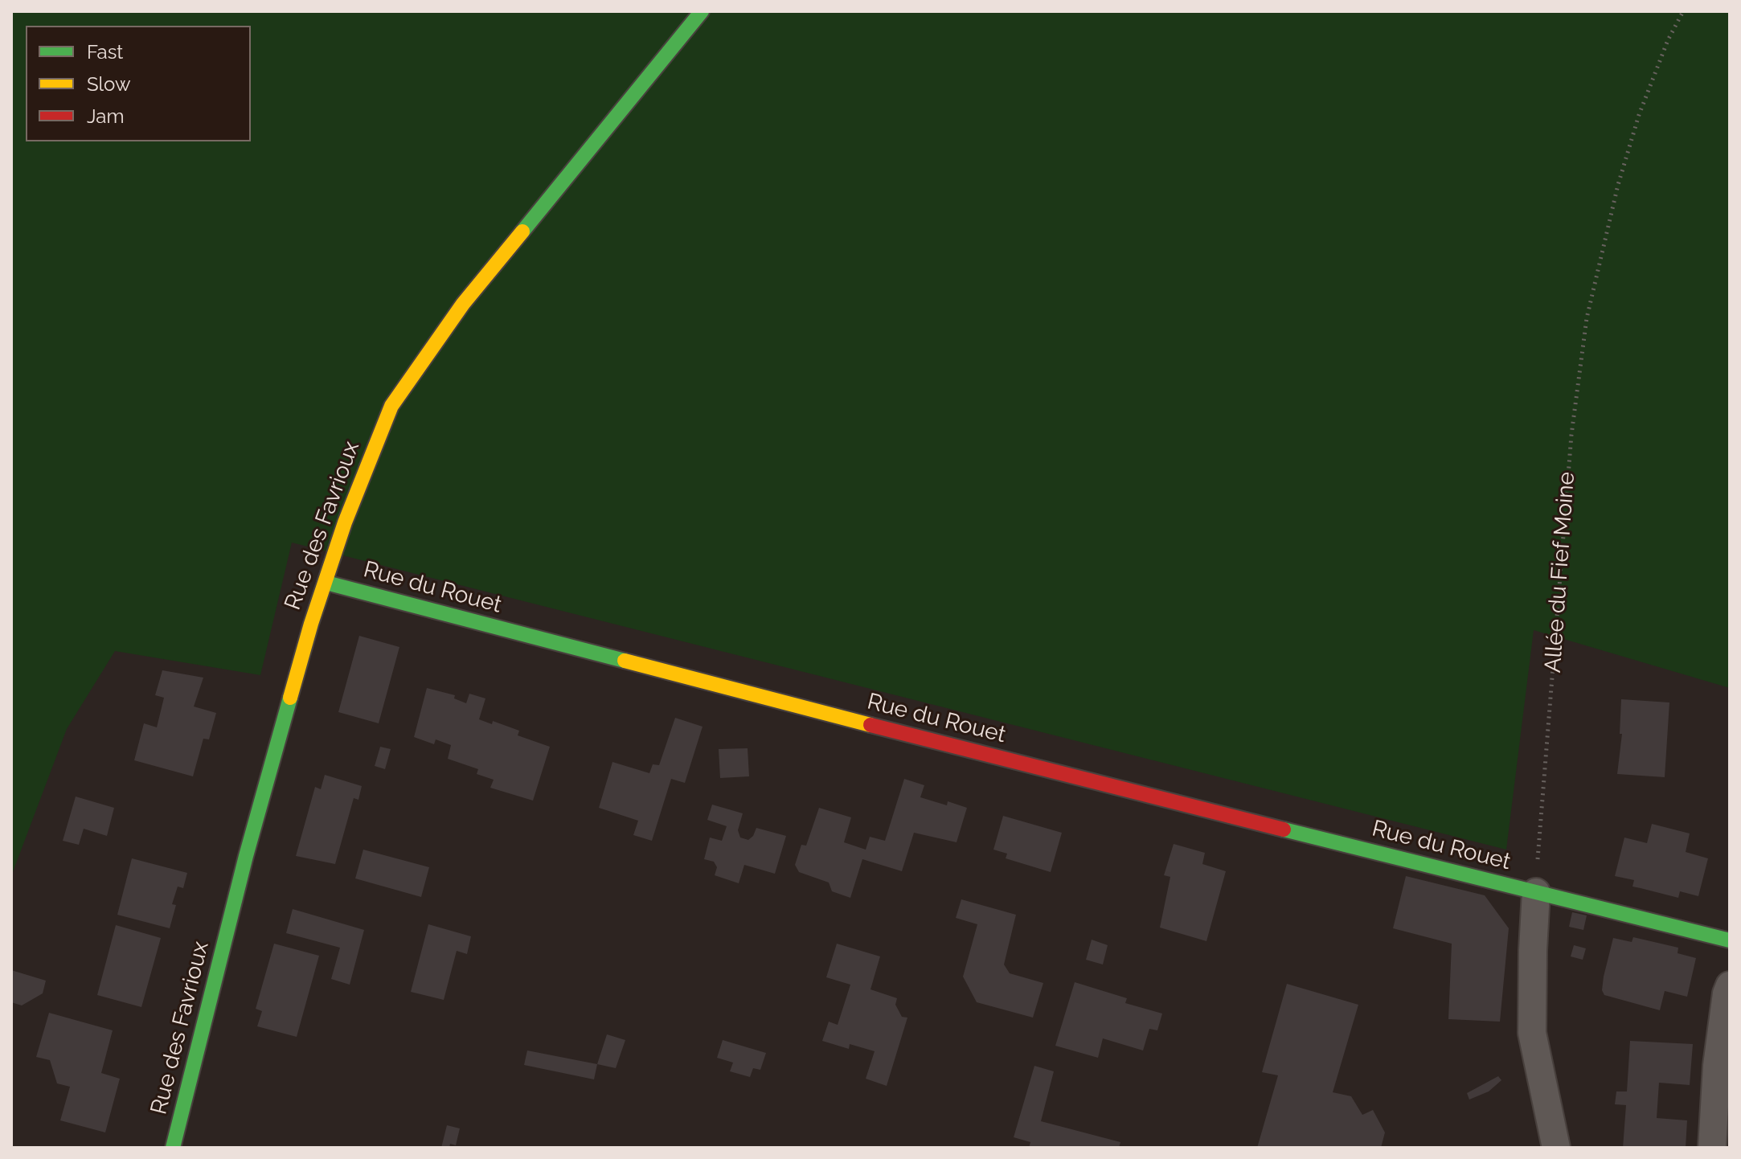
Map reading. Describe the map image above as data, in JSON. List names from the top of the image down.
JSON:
{
  "streets": {
    "street": ["Rue des Favrioux", "Rue du Rouet"],
    "path": ["Allée du Fief Moine"]
  },
  "crossings": [
    ["Rue des Favrioux", "Rue du Rouet"],
    ["Allée du Fief Moine", "Rue du Rouet"]
  ],
  "legend": ["Fast", "Slow", "Jam"]
}
